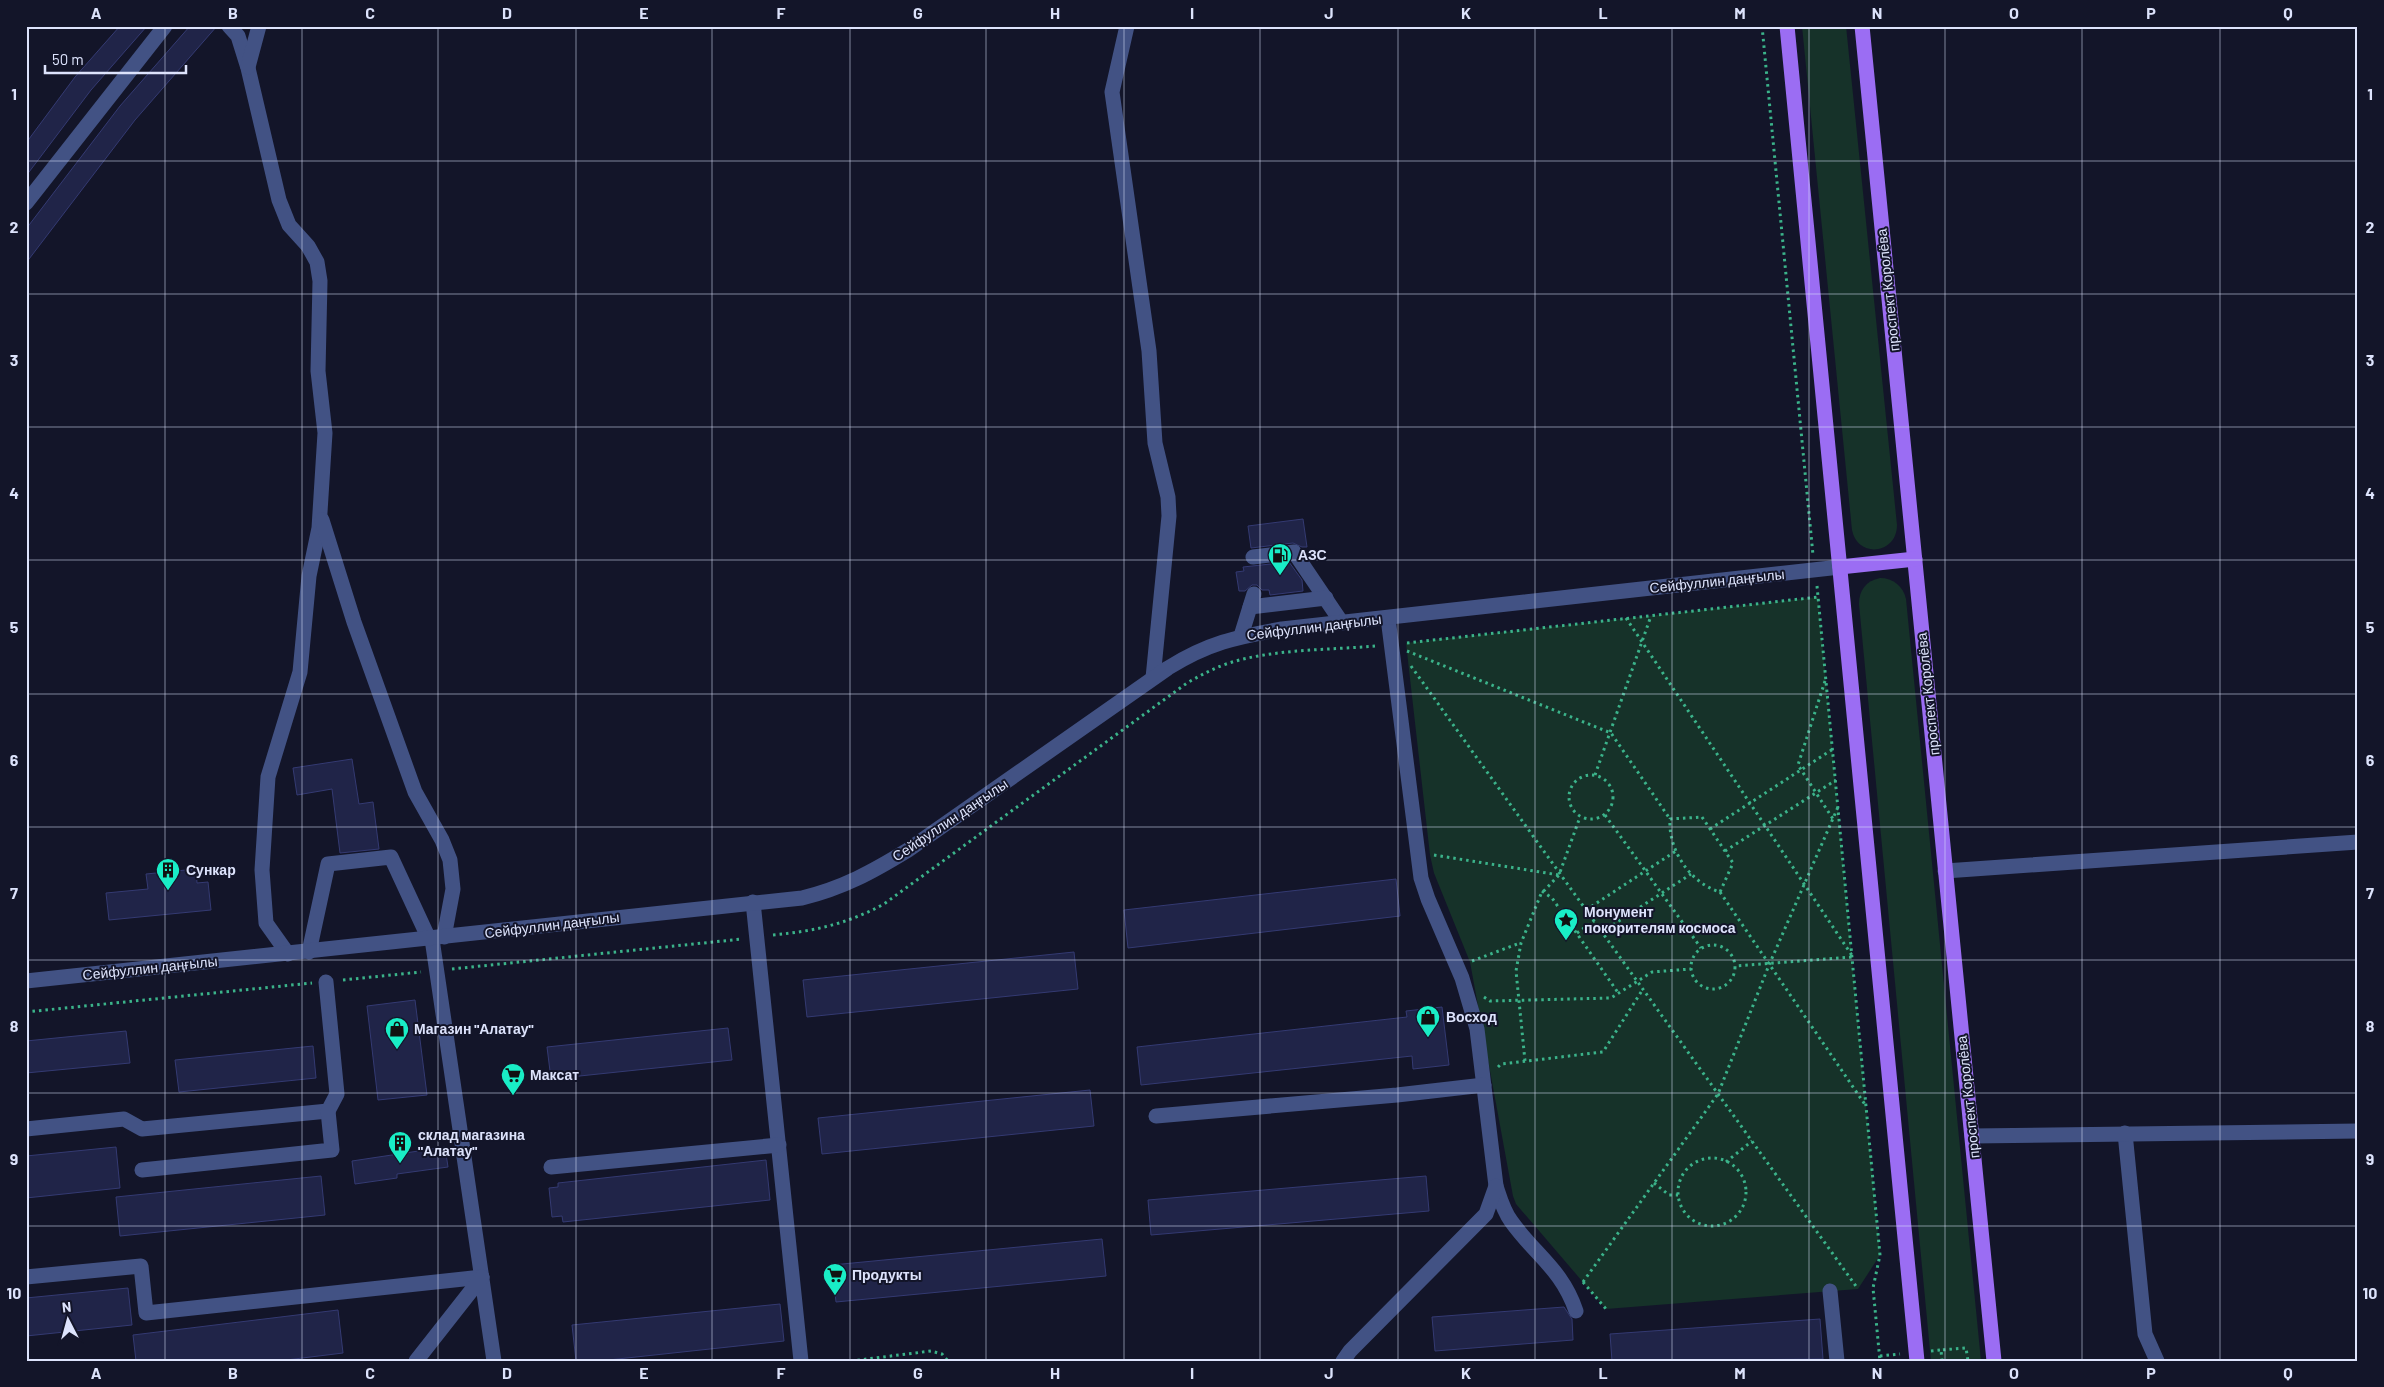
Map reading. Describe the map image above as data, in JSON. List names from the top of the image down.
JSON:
{
  "streets": {
    "main road": ["проспект Королёва"],
    "street": ["Сейфуллин даңғылы"]
  },
  "places": {
    "fuel station": ["АЗС"],
    "building": ["Сункар", "склад магазина \"Алатау\""],
    "place": ["Монумент покорителям космоса"],
    "shop": ["Восход", "Магазин \"Алатау\""],
    "supermarket": ["Максат", "Продукты"]
  },
  "scale_bar": "50 m",
  "north": "top",
  "grid": {
    "columns": [
      "A",
      "B",
      "C",
      "D",
      "E",
      "F",
      "G",
      "H",
      "I",
      "J",
      "K",
      "L",
      "M",
      "N",
      "O",
      "P",
      "Q"
    ],
    "rows": [
      "1",
      "2",
      "3",
      "4",
      "5",
      "6",
      "7",
      "8",
      "9",
      "10"
    ]
  }
}
